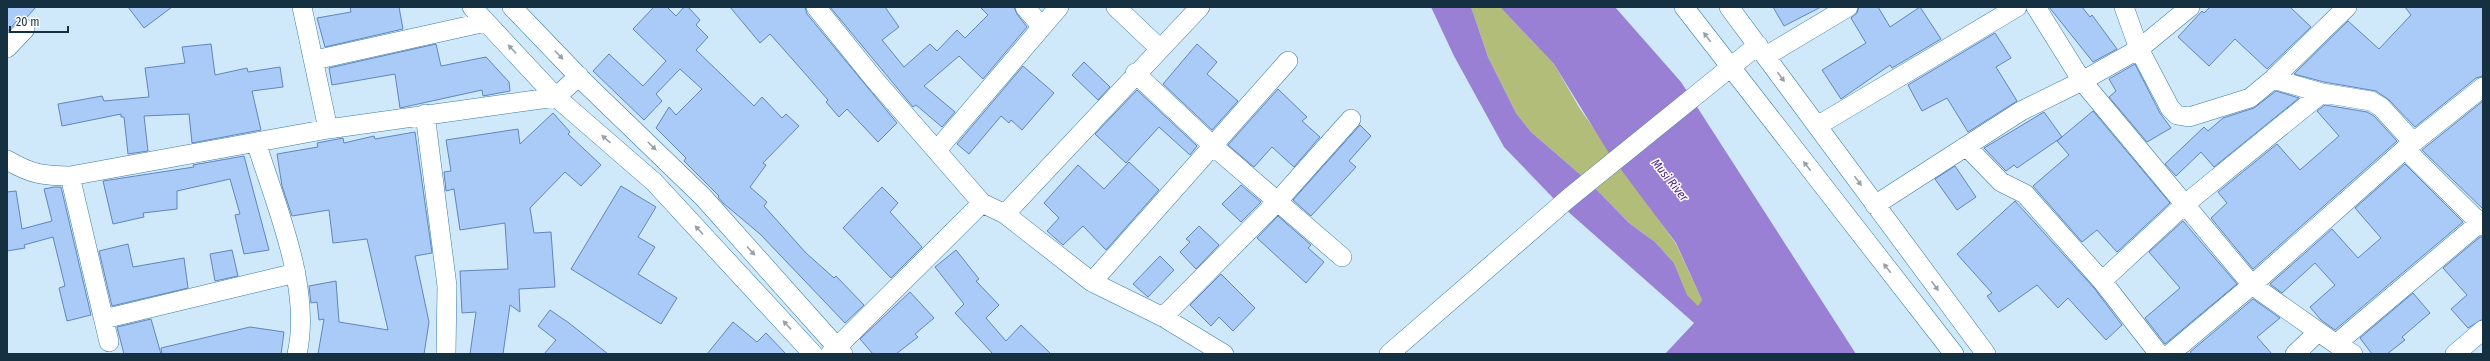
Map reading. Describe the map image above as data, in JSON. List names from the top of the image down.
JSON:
{
  "water": ["Musi River"],
  "scale_bar": "20 m"
}
